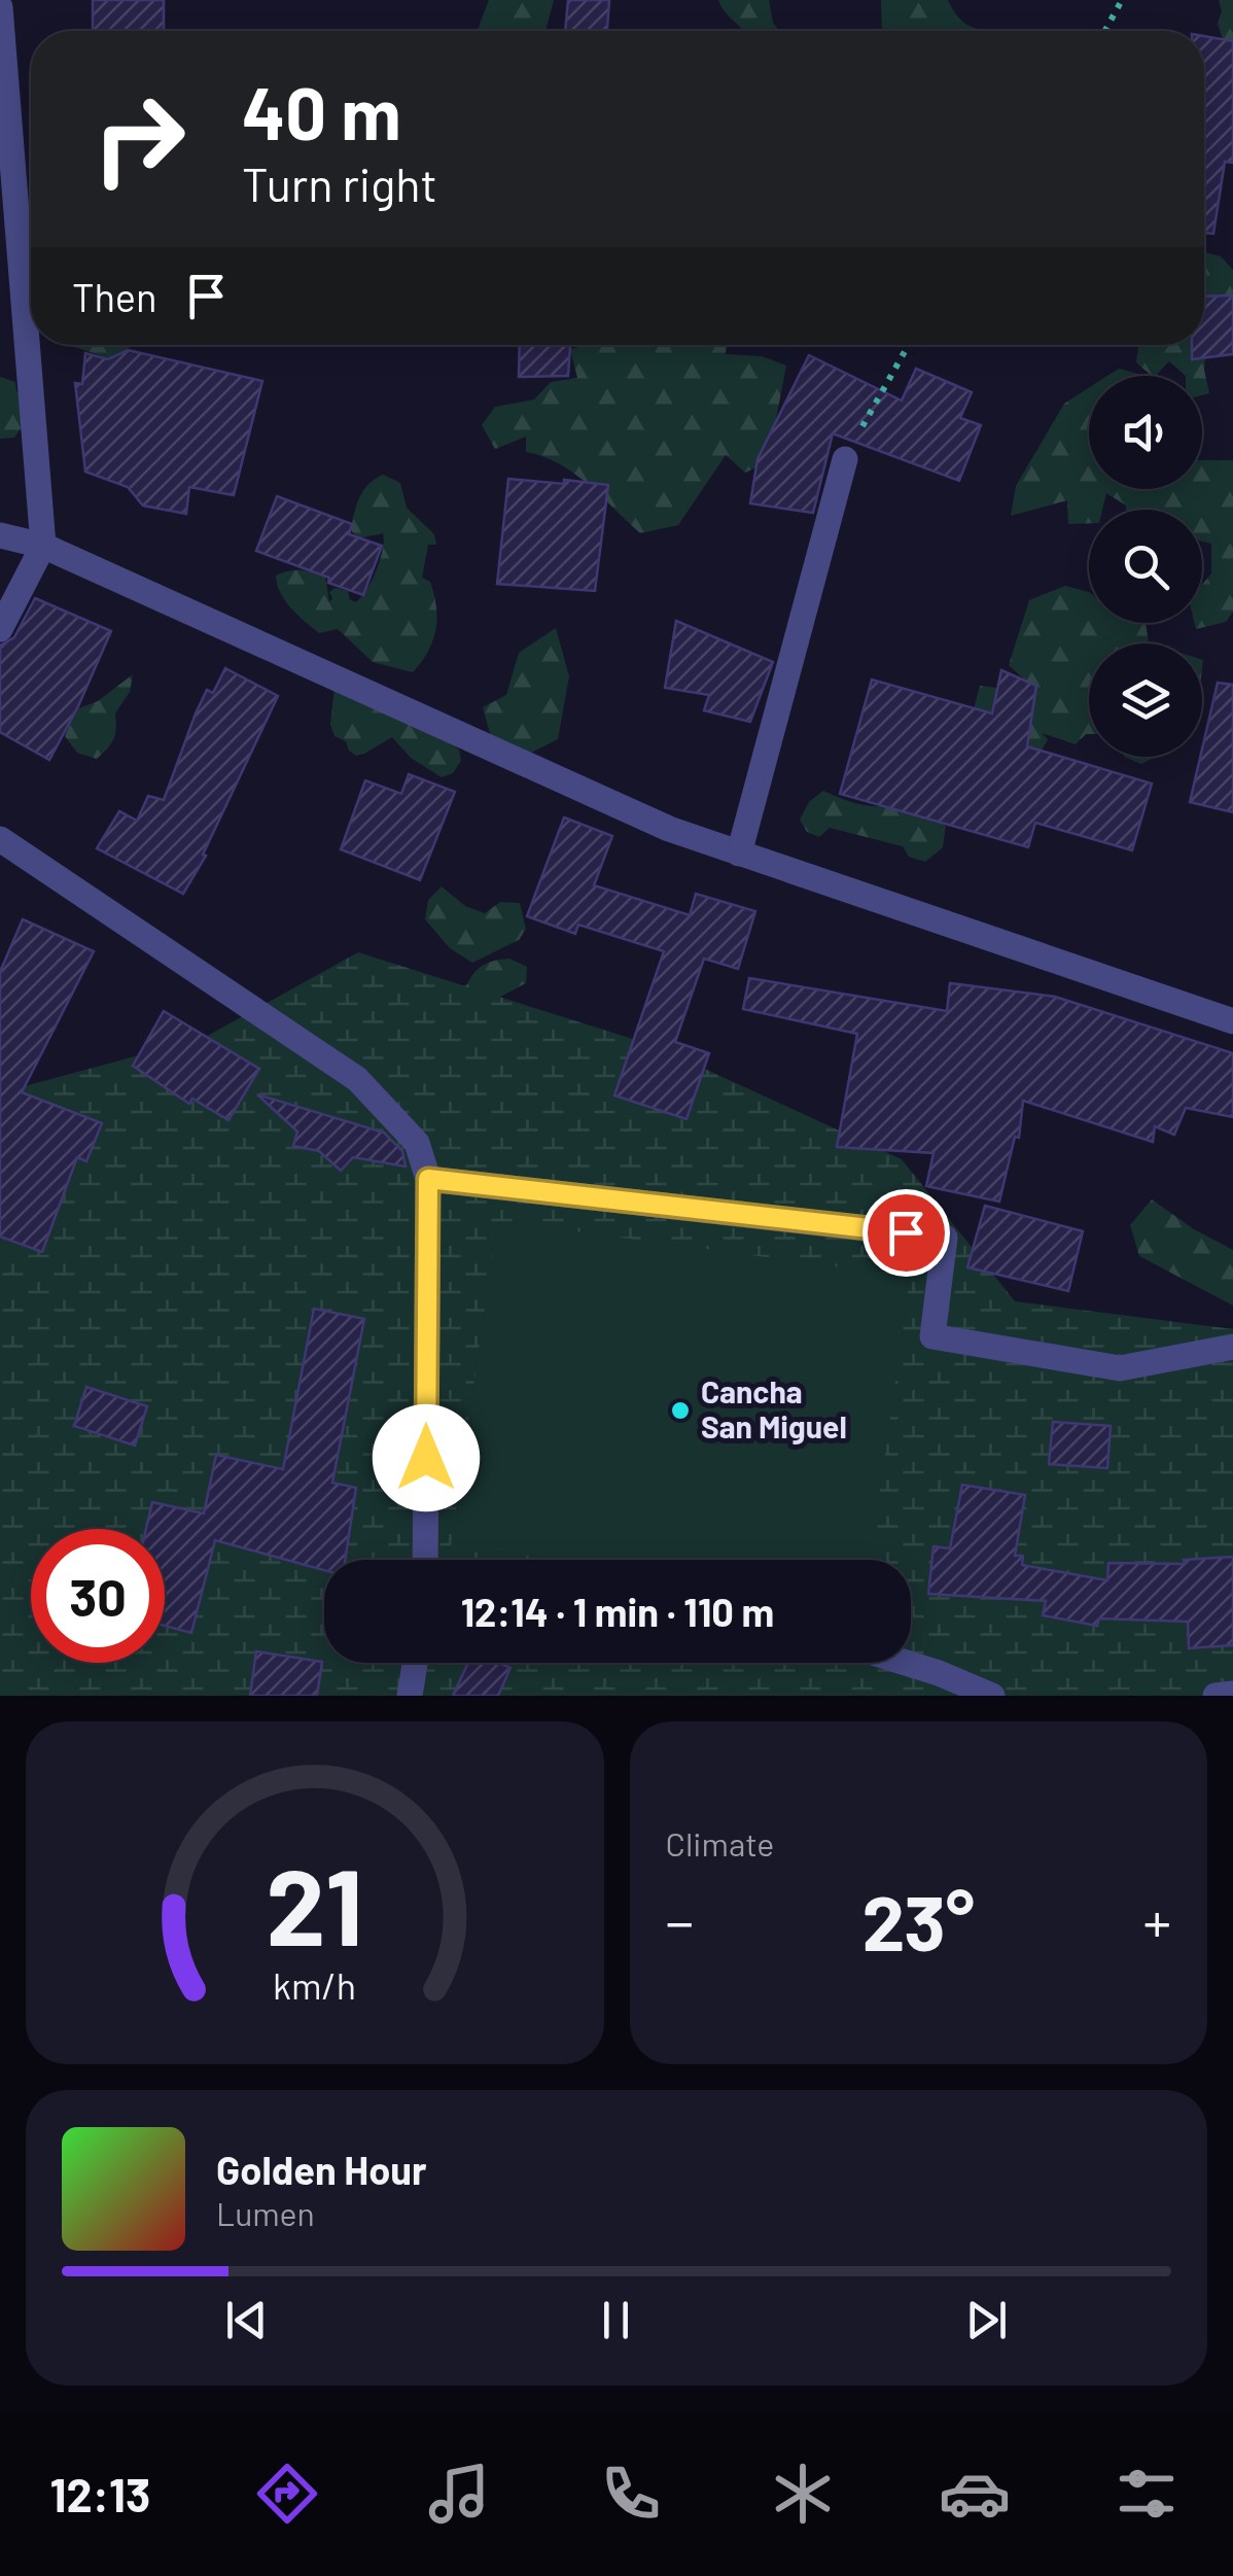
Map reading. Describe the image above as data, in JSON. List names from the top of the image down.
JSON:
{
  "places": ["Cancha San Miguel"],
  "page": {
    "turn": ["40 m", "Turn right"],
    "then": "Then",
    "limit": "30",
    "trip": "12:14 · 1 min · 110 m",
    "tile": "Climate",
    "heat": ["−", "23°", "+"],
    "song": ["Golden Hour", "Lumen"],
    "tabs": "12:13",
    "gauge": ["21", "km/h"]
  }
}
